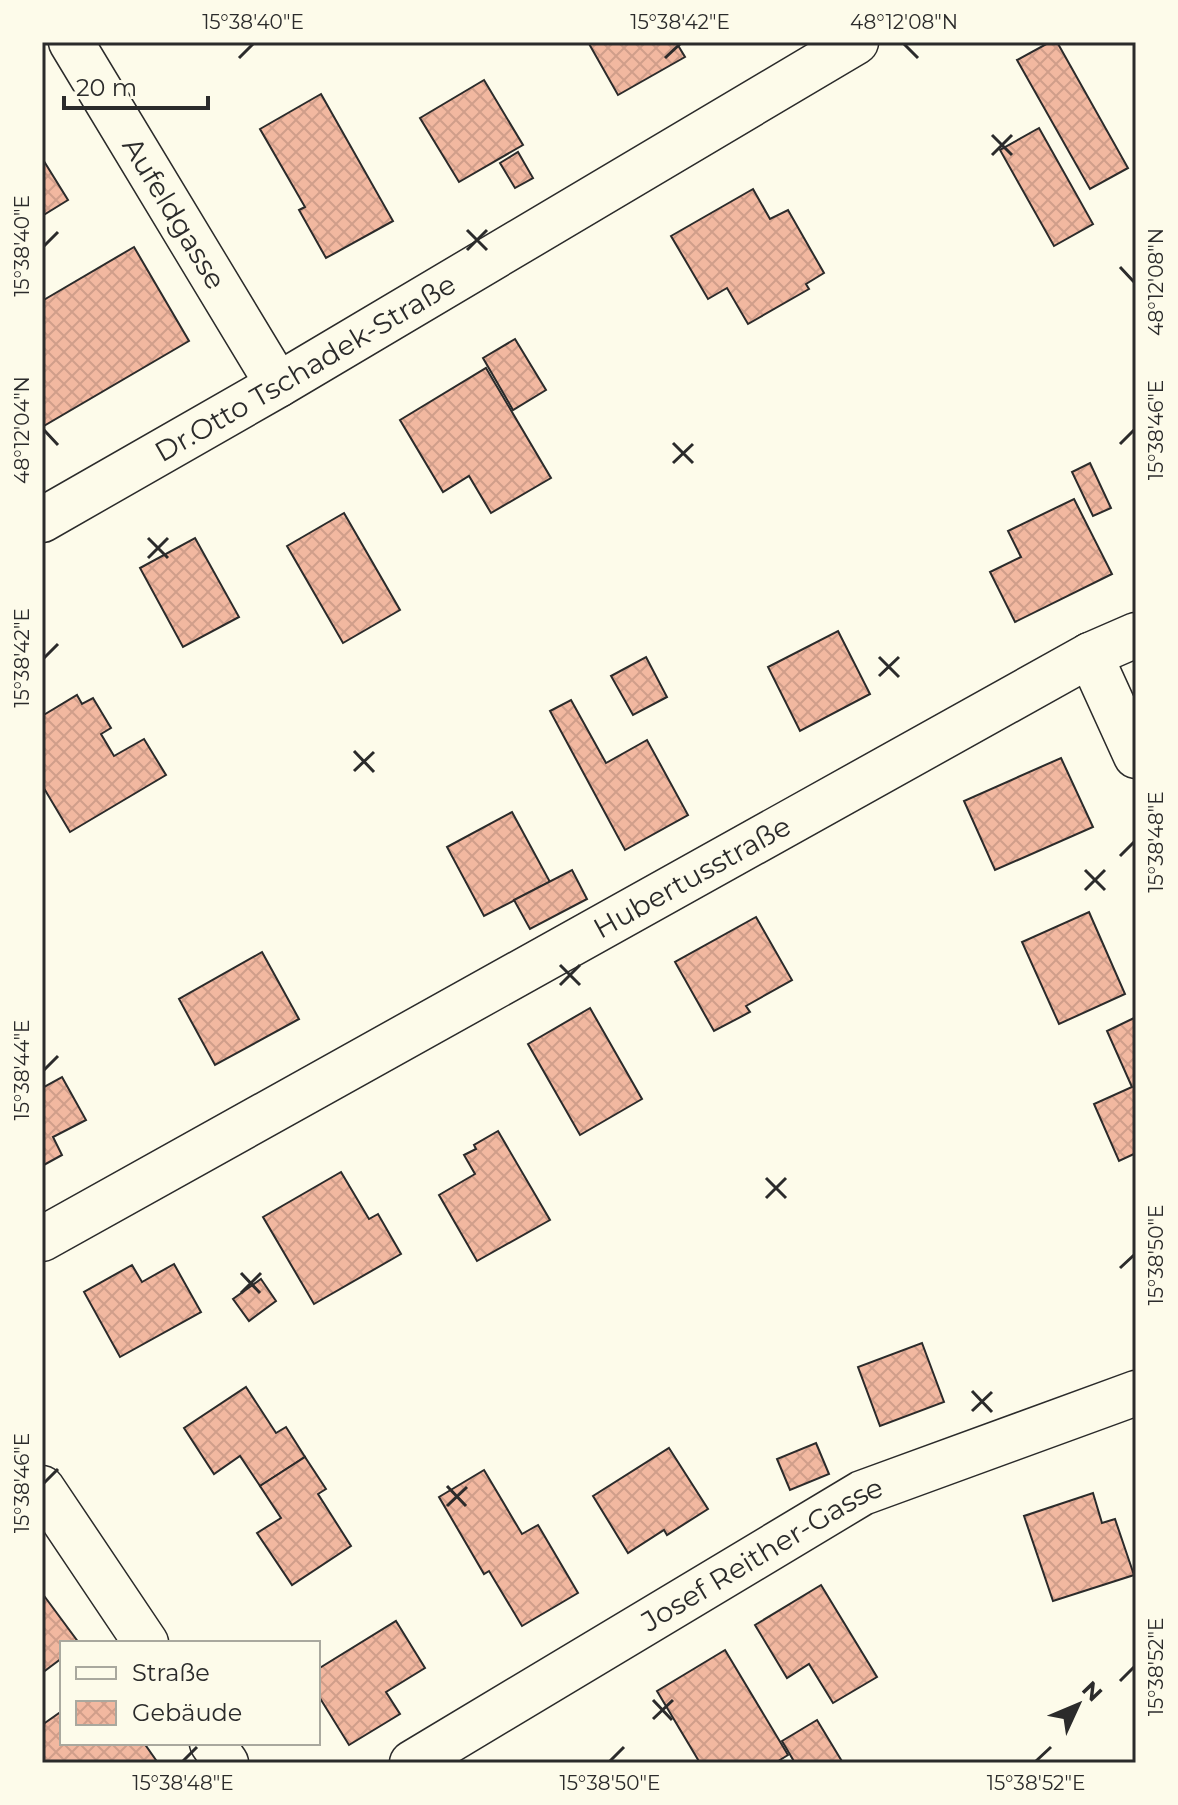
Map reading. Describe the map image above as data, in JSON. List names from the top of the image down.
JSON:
{
  "streets": {
    "street": [
      "Aufeldgasse",
      "Dr.Otto Tschadek-Straße",
      "Hubertusstraße",
      "Josef Reither-Gasse"
    ]
  },
  "crossings": [
    ["Aufeldgasse", "Dr.Otto Tschadek-Straße"]
  ],
  "legend": ["Straße", "Gebäude"],
  "scale_bar": "20 m",
  "north": "top right",
  "coordinates": [
    "15°38'40\"E",
    "15°38'42\"E",
    "48°12'08\"N",
    "15°38'46\"E",
    "48°12'04\"N",
    "15°38'48\"E",
    "15°38'44\"E",
    "15°38'50\"E",
    "15°38'52\"E"
  ]
}
